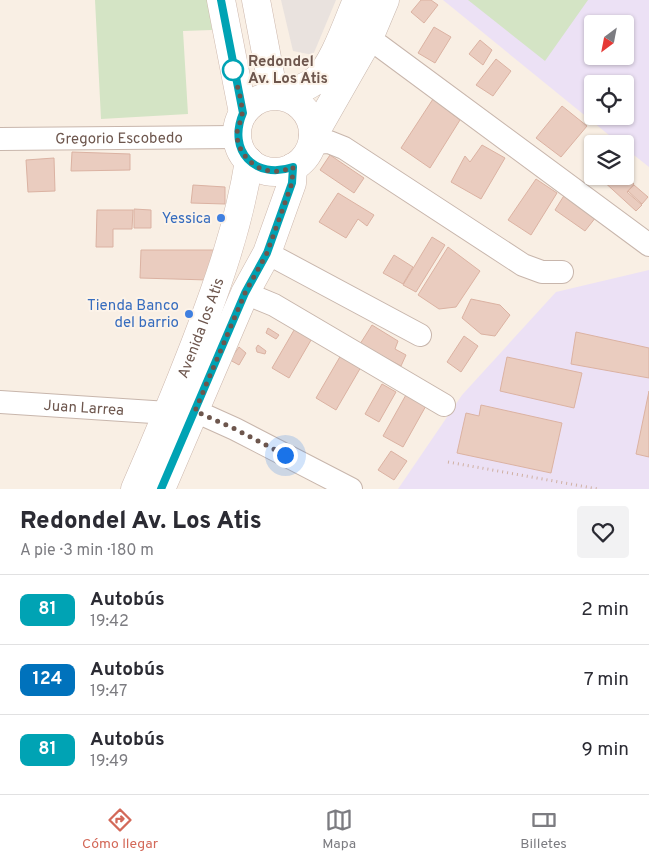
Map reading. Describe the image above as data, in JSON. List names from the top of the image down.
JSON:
{
  "streets": {
    "main road": ["Avenida los Atis"],
    "street": ["Gregorio Escobedo", "Juan Larrea"]
  },
  "crossings": [
    ["Gregorio Escobedo", "Avenida los Atis"],
    ["Avenida los Atis", "Juan Larrea"]
  ],
  "places": ["Redondel Av. Los Atis", "Yessica", "Tienda Banco del barrio"],
  "lines": ["bus line 81"],
  "north": "bottom left",
  "page": {
    "heading": ["Redondel Av. Los Atis", "A pie · 3 min · 180 m"],
    "list": [
      {
        "mark": "81",
        "name": "Autobús",
        "note": "19:42",
        "value": "2 min"
      },
      {
        "mark": "124",
        "name": "Autobús",
        "note": "19:47",
        "value": "7 min"
      },
      {
        "mark": "81",
        "name": "Autobús",
        "note": "19:49",
        "value": "9 min"
      }
    ],
    "tabs": ["Cómo llegar", "Mapa", "Billetes"]
  }
}
